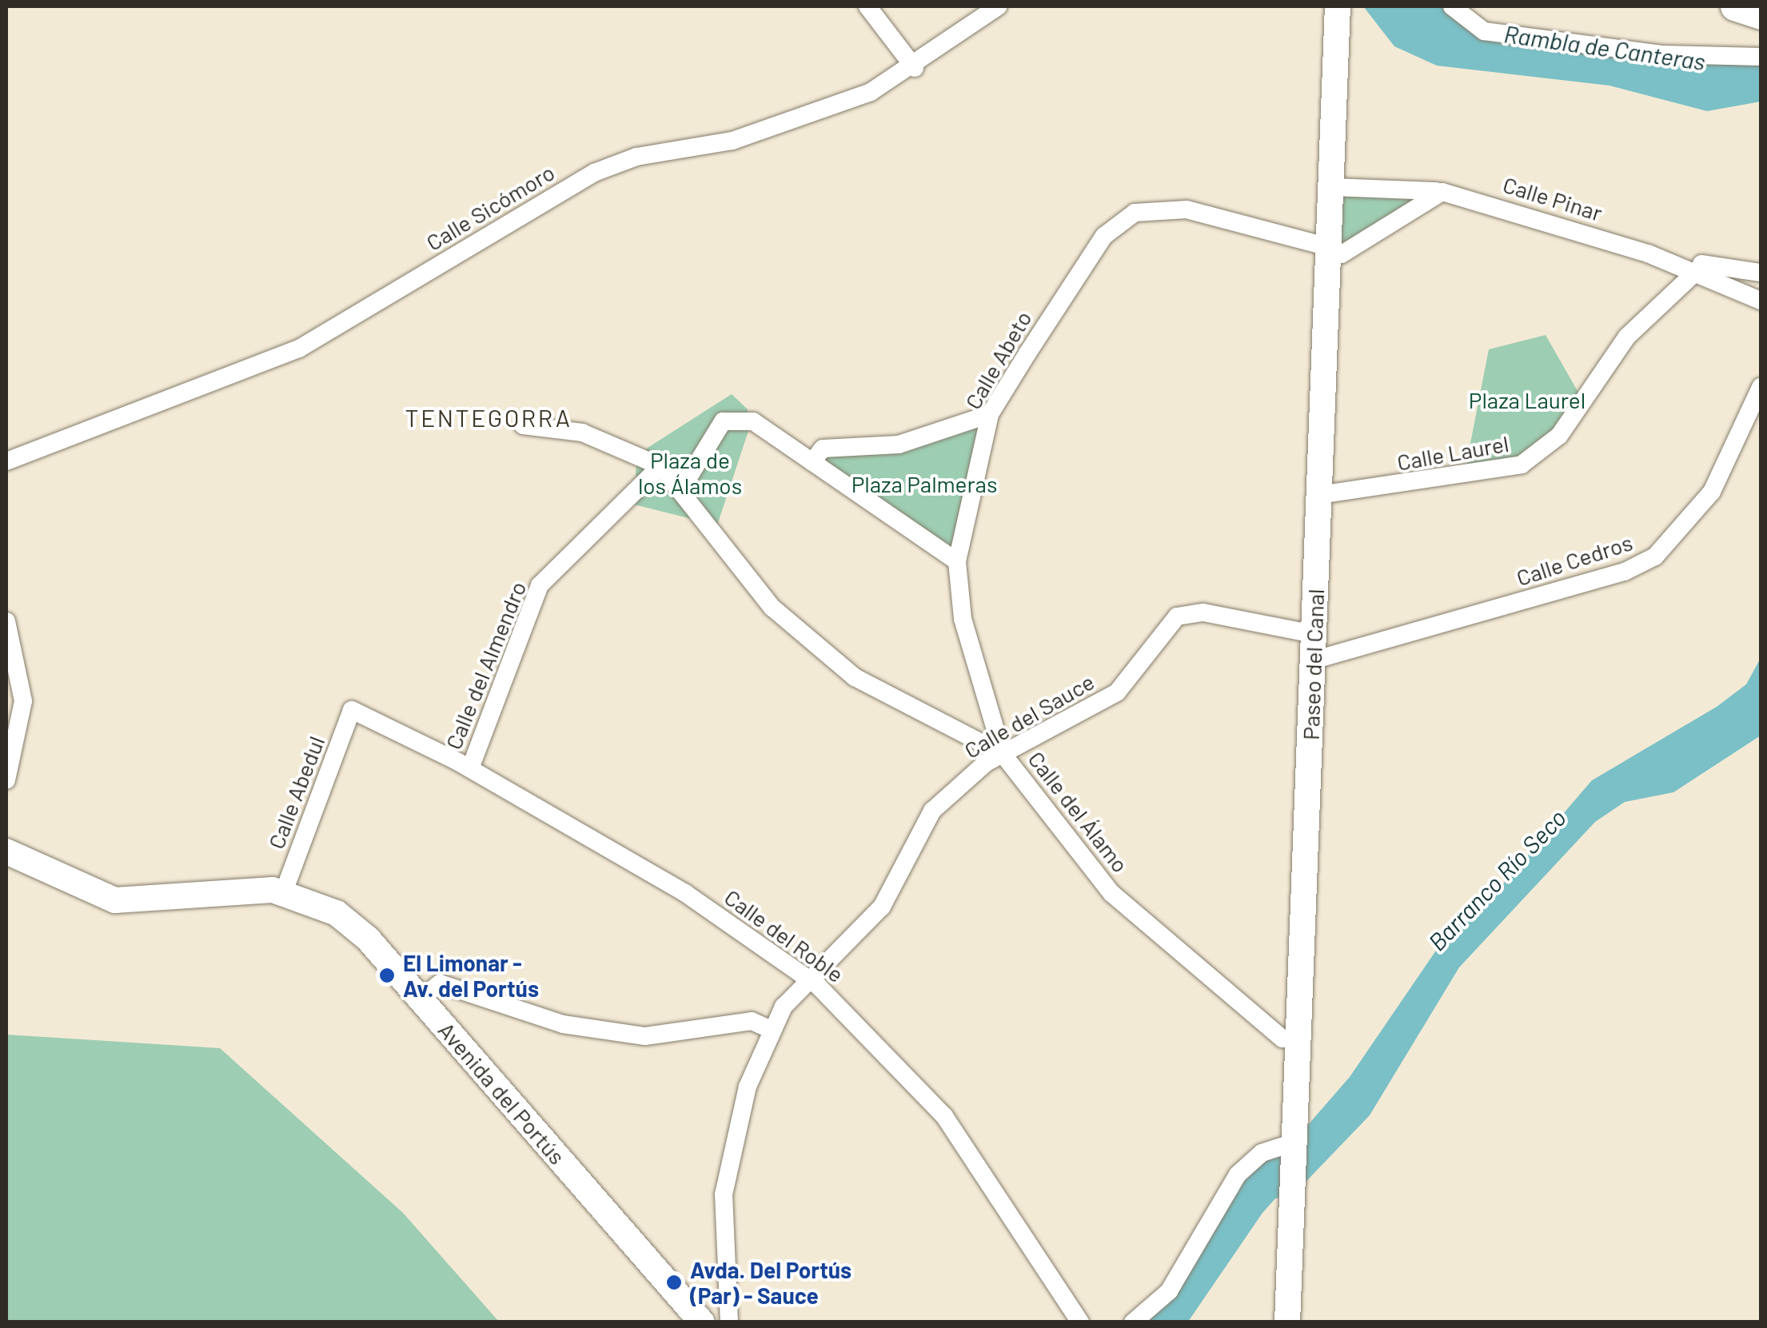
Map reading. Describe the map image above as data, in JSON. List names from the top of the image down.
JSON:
{
  "streets": {
    "street": [
      "Calle Pinar",
      "Calle Sicómoro",
      "Calle Abeto",
      "Calle Laurel",
      "Calle Cedros",
      "Paseo del Canal",
      "Calle del Almendro",
      "Calle del Sauce",
      "Calle Abedul",
      "Calle del Álamo",
      "Calle del Roble",
      "Avenida del Portús"
    ]
  },
  "crossings": [
    ["Calle Pinar", "Calle Laurel"],
    ["Calle Pinar", "Paseo del Canal"],
    ["Calle Abeto", "Paseo del Canal"],
    ["Calle Abeto", "Calle del Sauce"],
    ["Calle Abeto", "Calle del Álamo"],
    ["Calle Laurel", "Paseo del Canal"],
    ["Calle Cedros", "Paseo del Canal"],
    ["Calle Cedros", "Calle del Sauce"],
    ["Paseo del Canal", "Calle del Sauce"],
    ["Paseo del Canal", "Calle del Álamo"],
    ["Calle del Almendro", "Calle del Roble"],
    ["Calle del Sauce", "Calle del Álamo"],
    ["Calle del Sauce", "Calle del Roble"],
    ["Calle Abedul", "Calle del Roble"],
    ["Calle Abedul", "Avenida del Portús"]
  ],
  "districts": ["TENTEGORRA"],
  "water": ["Rambla de Canteras", "Barranco Río Seco"],
  "parks": ["Plaza Laurel", "Plaza de los Álamos", "Plaza Palmeras"],
  "places": ["El Limonar - Av. del Portús", "Avda. Del Portús (Par) - Sauce"]
}
